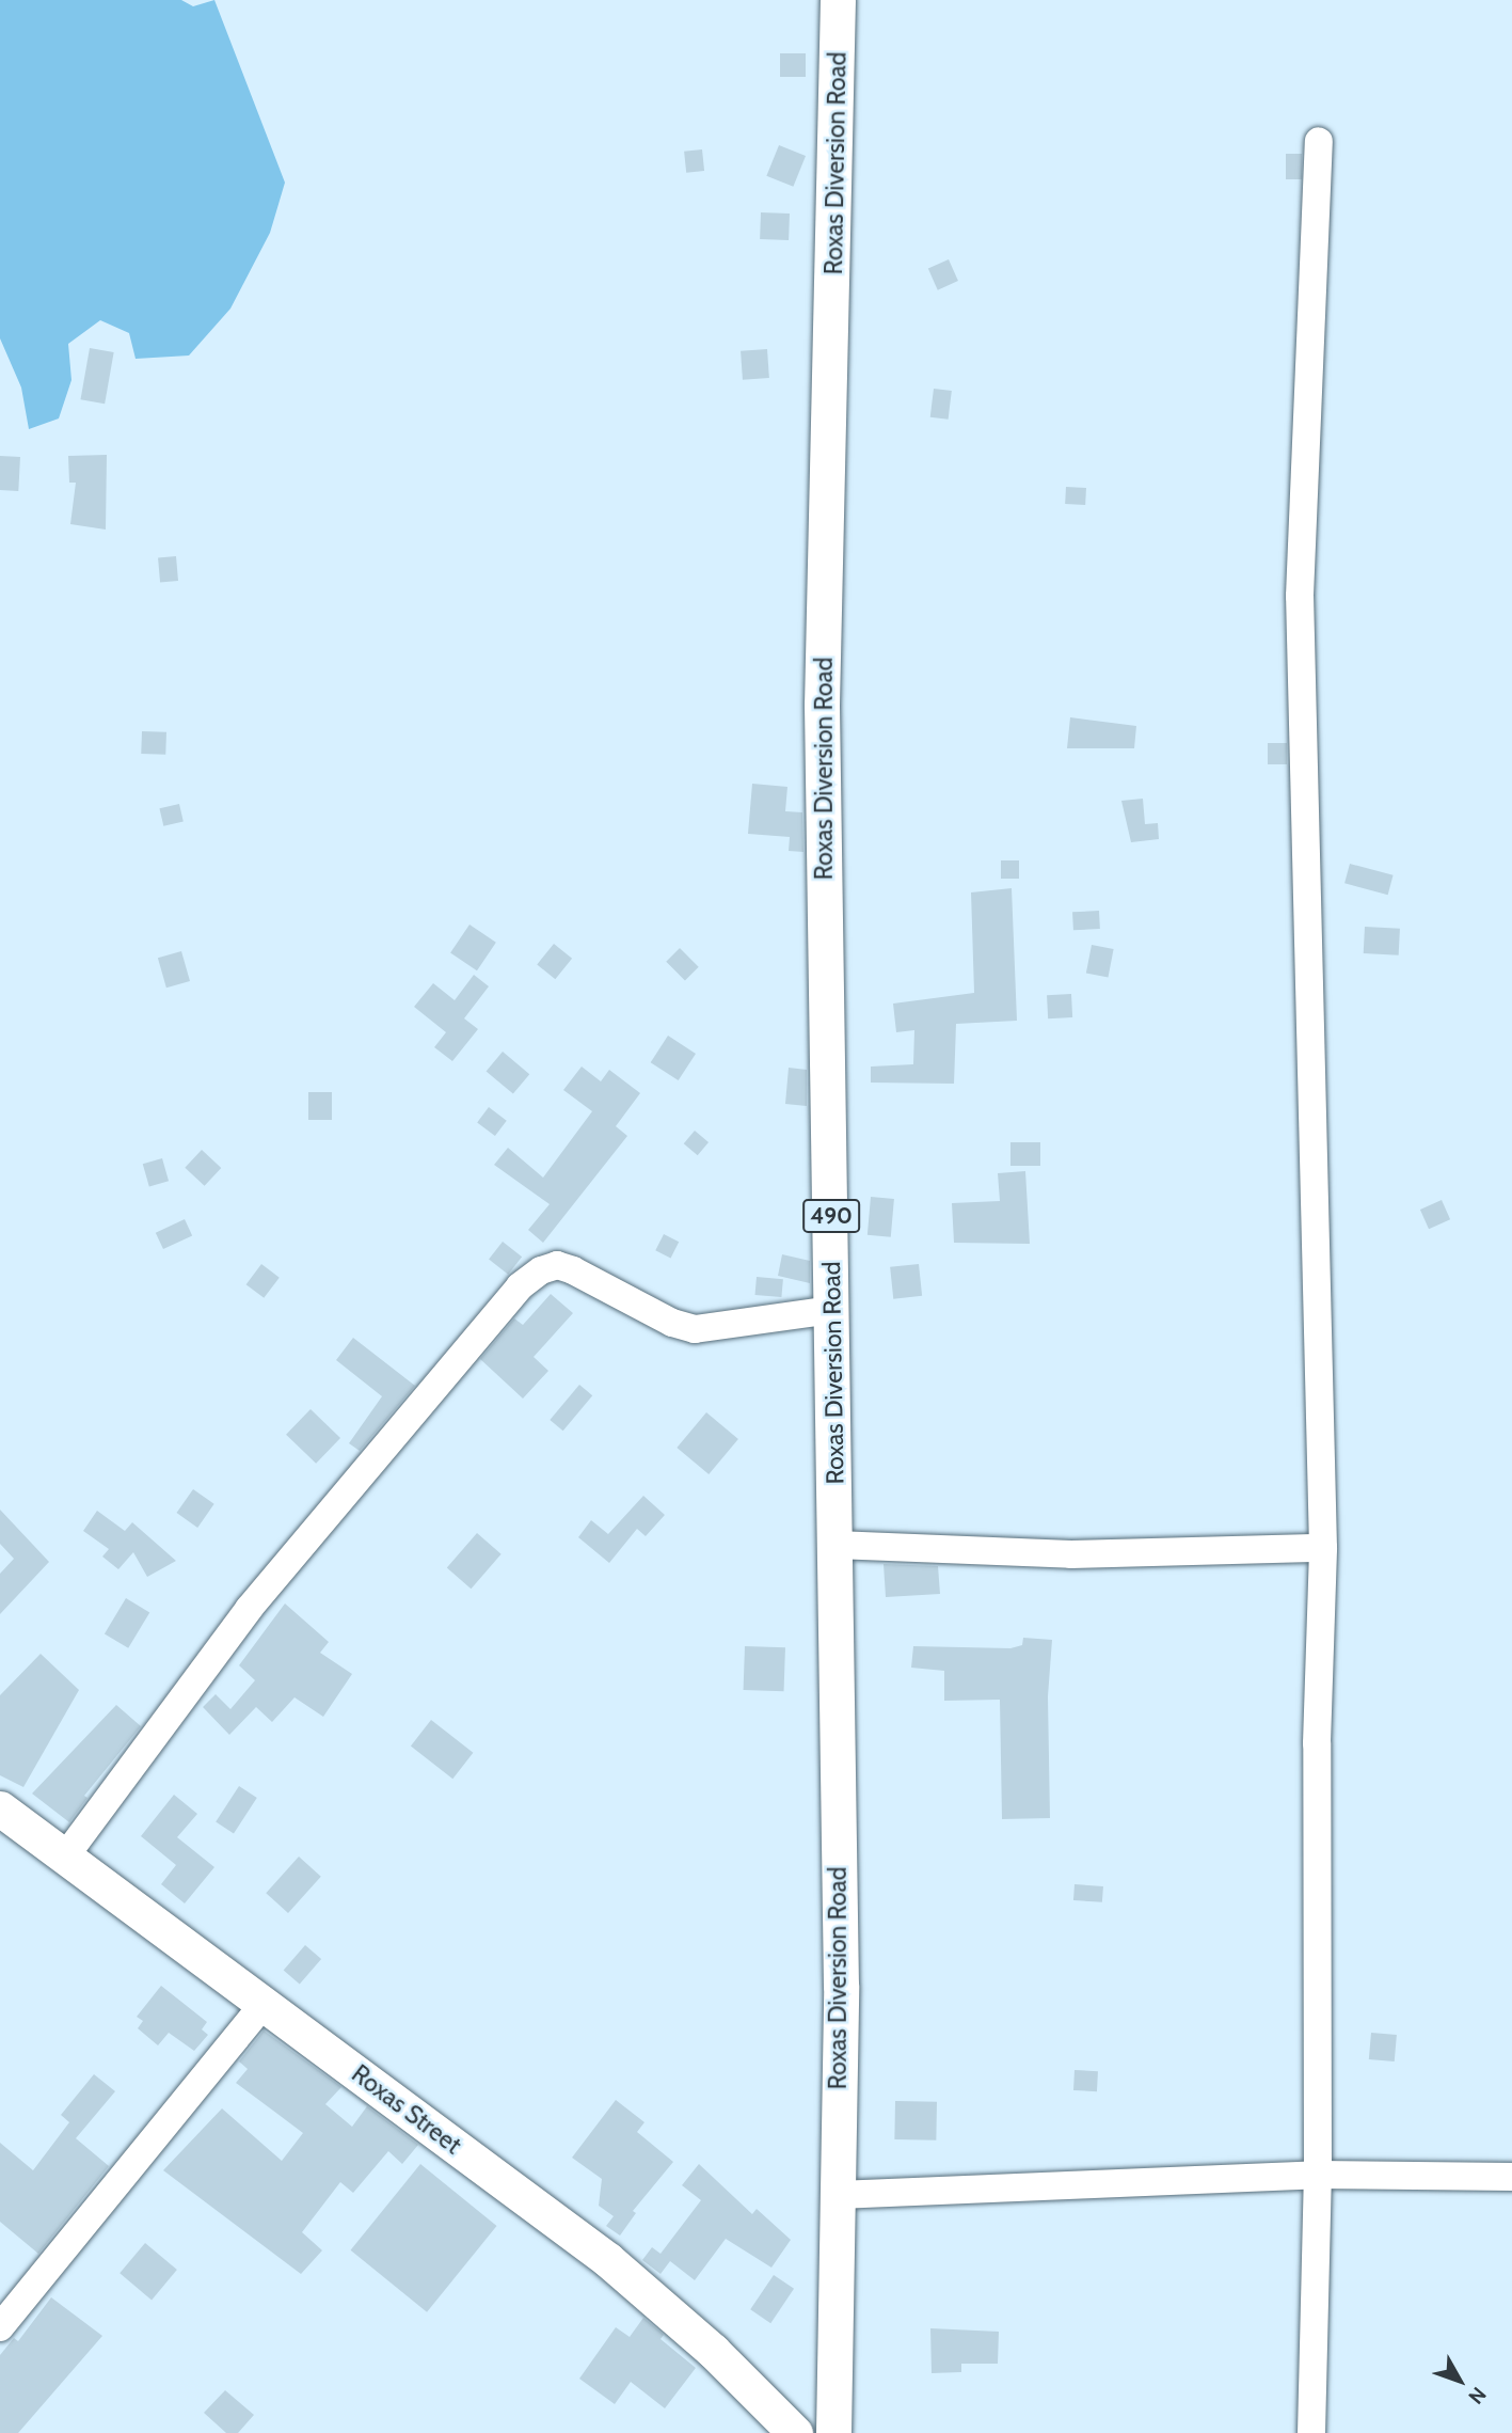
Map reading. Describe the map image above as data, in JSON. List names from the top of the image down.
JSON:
{
  "streets": {
    "main road": ["Roxas Diversion Road", "490", "Roxas Street"]
  },
  "north": "bottom right"
}
